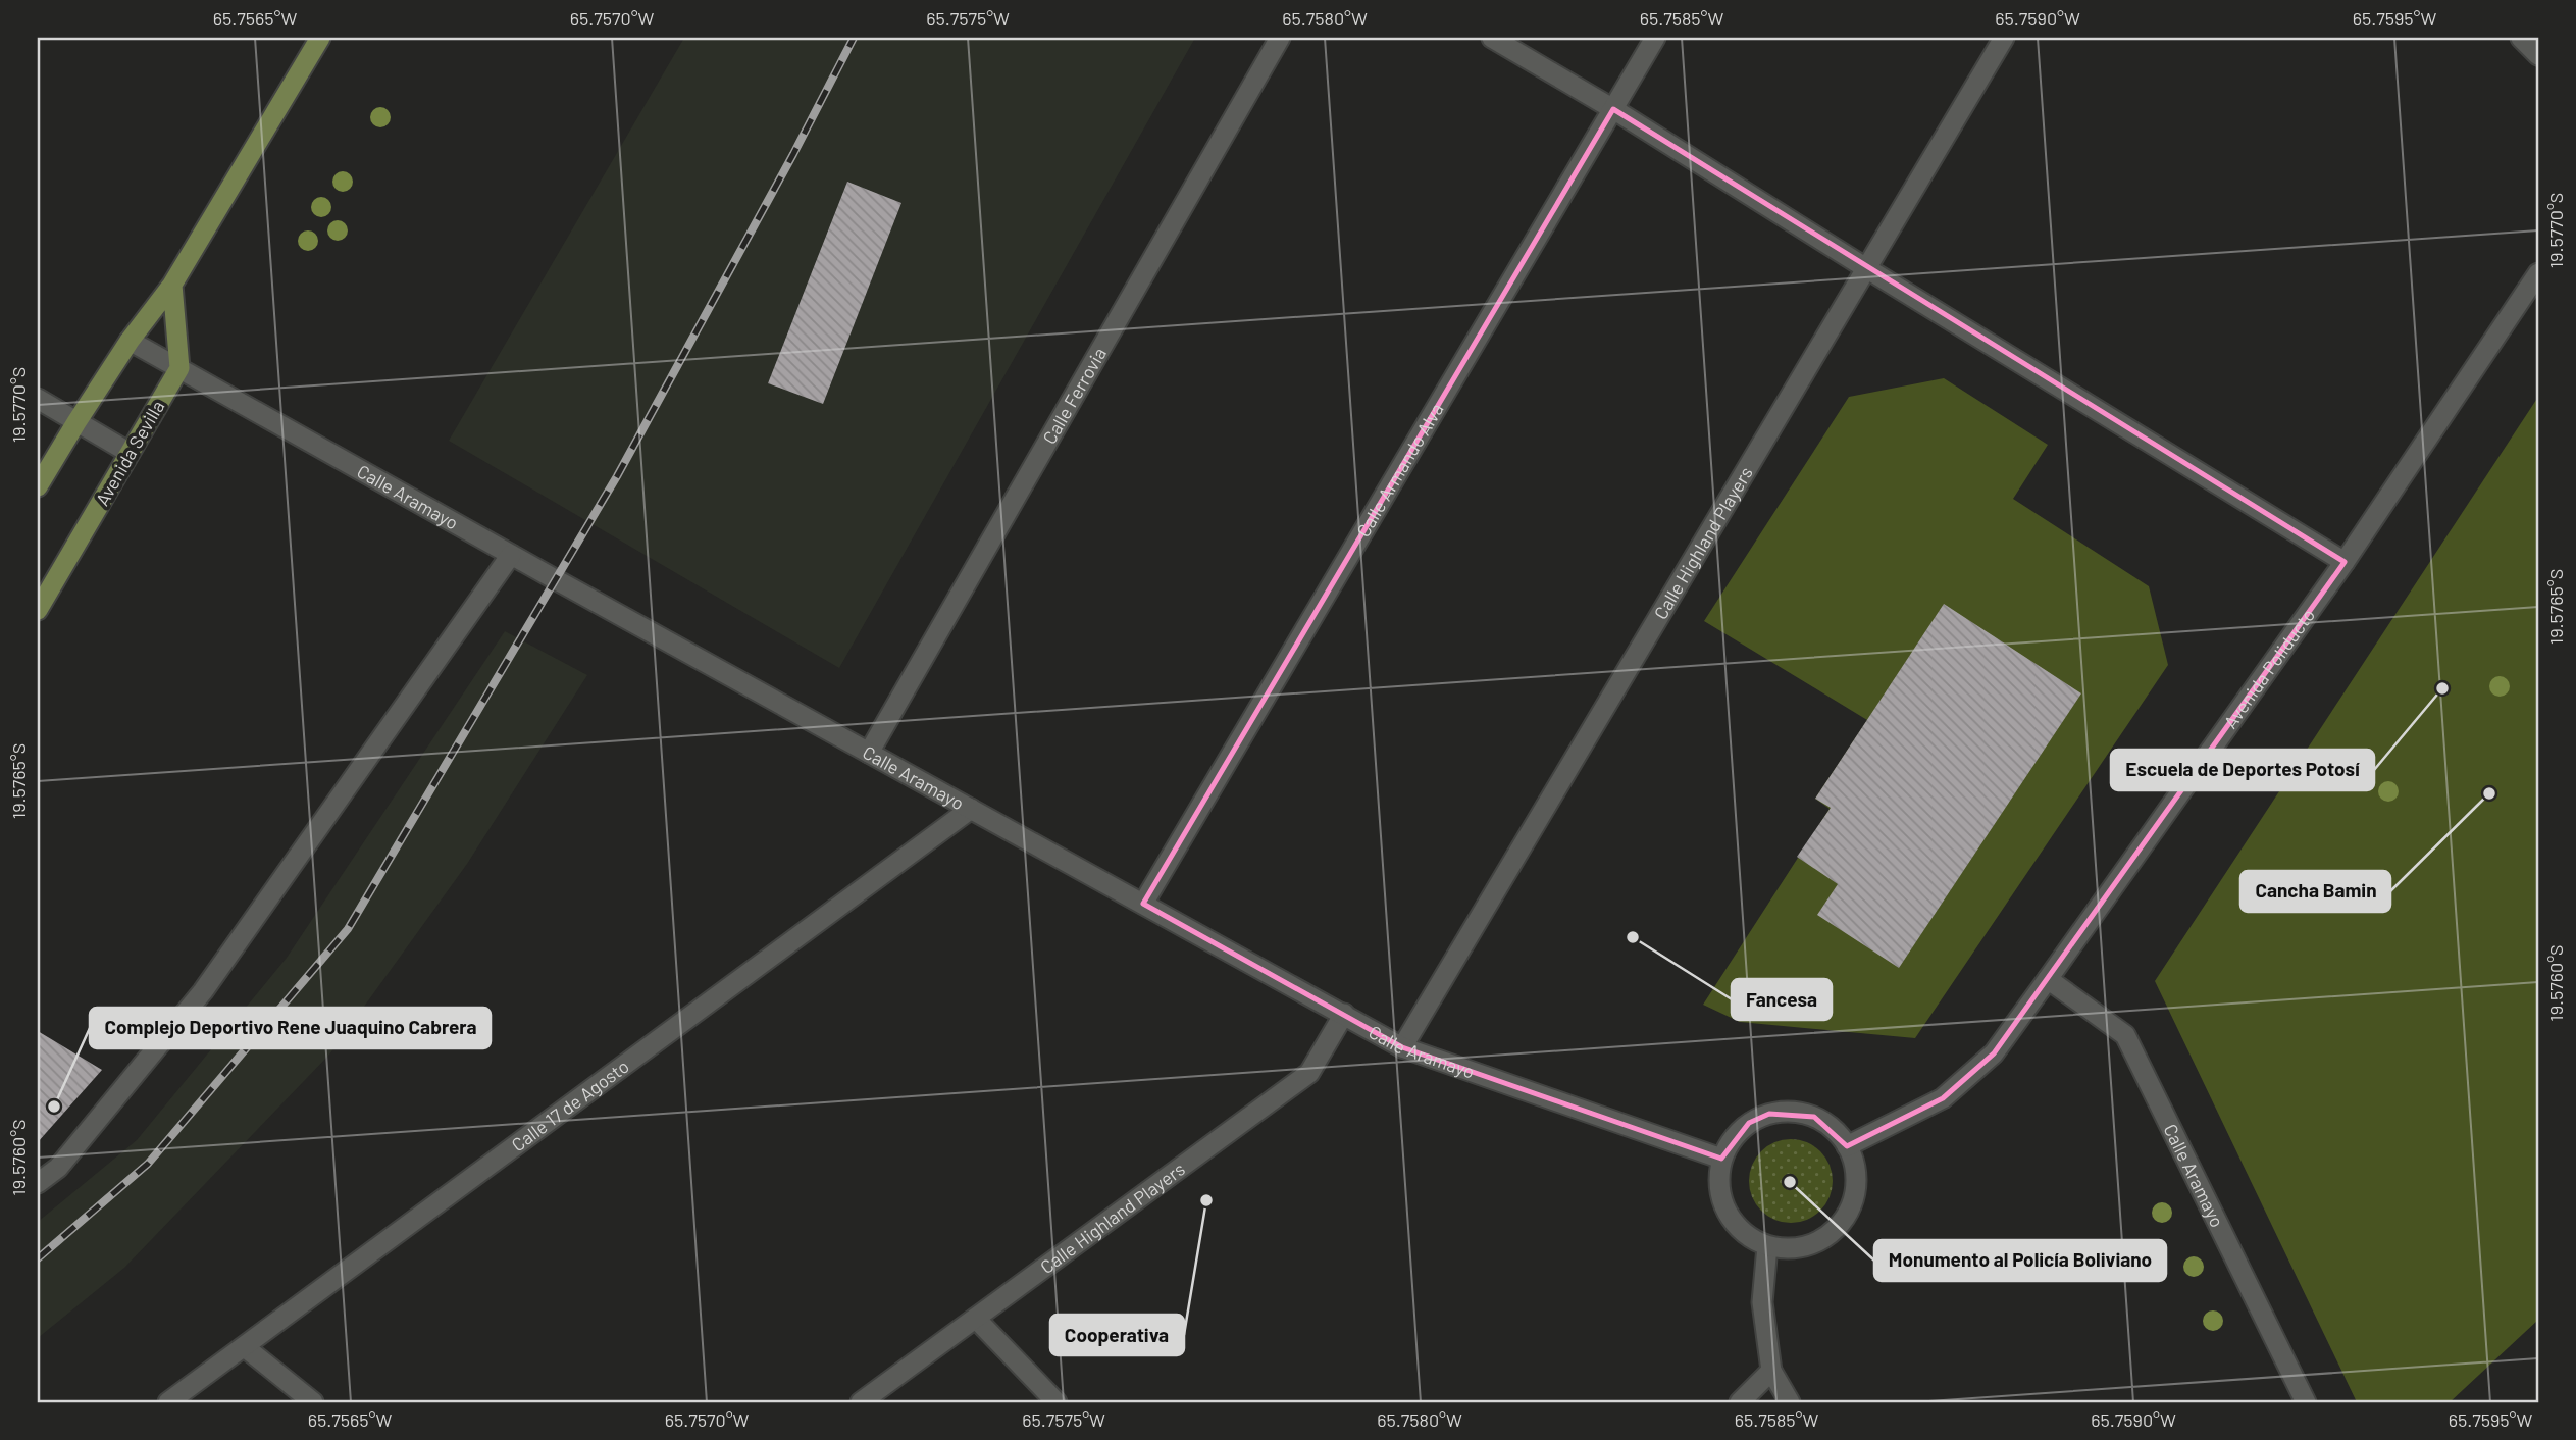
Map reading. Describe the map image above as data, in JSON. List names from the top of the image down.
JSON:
{
  "streets": {
    "main road": ["Avenida Sevilla"],
    "street": [
      "Calle Ferrovia",
      "Calle Armando Alva",
      "Calle Aramayo",
      "Calle Highland Players",
      "Avenida Poliducto",
      "Calle 17 de Agosto"
    ]
  },
  "crossings": [
    ["Calle Ferrovia", "Calle Aramayo"],
    ["Avenida Sevilla", "Calle Aramayo"],
    ["Calle Armando Alva", "Calle Aramayo"],
    ["Calle Aramayo", "Calle Highland Players"],
    ["Calle Aramayo", "Avenida Poliducto"],
    ["Calle Aramayo", "Calle 17 de Agosto"]
  ],
  "places": [
    "Escuela de Deportes Potosí",
    "Cancha Bamin",
    "Fancesa",
    "Complejo Deportivo Rene Juaquino Cabrera",
    "Monumento al Policía Boliviano",
    "Cooperativa"
  ],
  "coordinates": [
    "65.7565°W",
    "65.7570°W",
    "65.7575°W",
    "65.7580°W",
    "65.7585°W",
    "65.7590°W",
    "65.7595°W",
    "19.5770°S",
    "19.5765°S",
    "19.5760°S"
  ]
}
